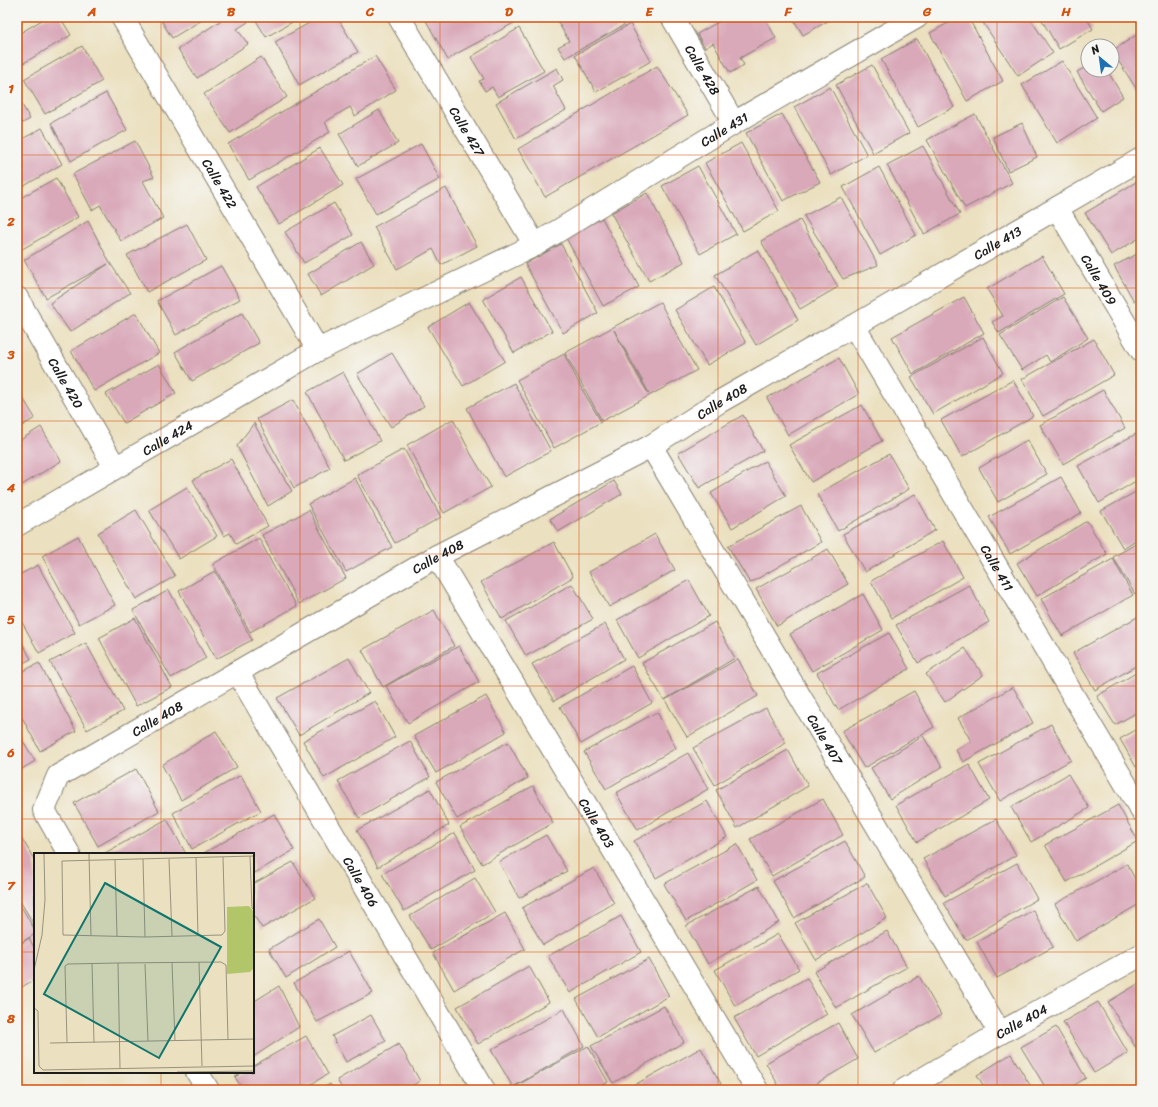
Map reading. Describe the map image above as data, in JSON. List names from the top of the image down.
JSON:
{
  "streets": {
    "street": [
      "Calle 428",
      "Calle 431",
      "Calle 427",
      "Calle 422",
      "Calle 413",
      "Calle 409",
      "Calle 420",
      "Calle 408",
      "Calle 424",
      "Calle 411",
      "Calle 407",
      "Calle 403",
      "Calle 406",
      "Calle 404"
    ]
  },
  "crossings": [
    ["Calle 428", "Calle 431"],
    ["Calle 431", "Calle 427"],
    ["Calle 431", "Calle 422"],
    ["Calle 431", "Calle 424"],
    ["Calle 422", "Calle 424"],
    ["Calle 413", "Calle 409"],
    ["Calle 413", "Calle 408"],
    ["Calle 413", "Calle 411"],
    ["Calle 420", "Calle 424"],
    ["Calle 408", "Calle 411"],
    ["Calle 408", "Calle 407"],
    ["Calle 408", "Calle 403"],
    ["Calle 408", "Calle 406"],
    ["Calle 407", "Calle 404"]
  ],
  "north": "top left",
  "grid": {
    "columns": [
      "A",
      "B",
      "C",
      "D",
      "E",
      "F",
      "G",
      "H"
    ],
    "rows": [
      "1",
      "2",
      "3",
      "4",
      "5",
      "6",
      "7",
      "8"
    ]
  }
}
